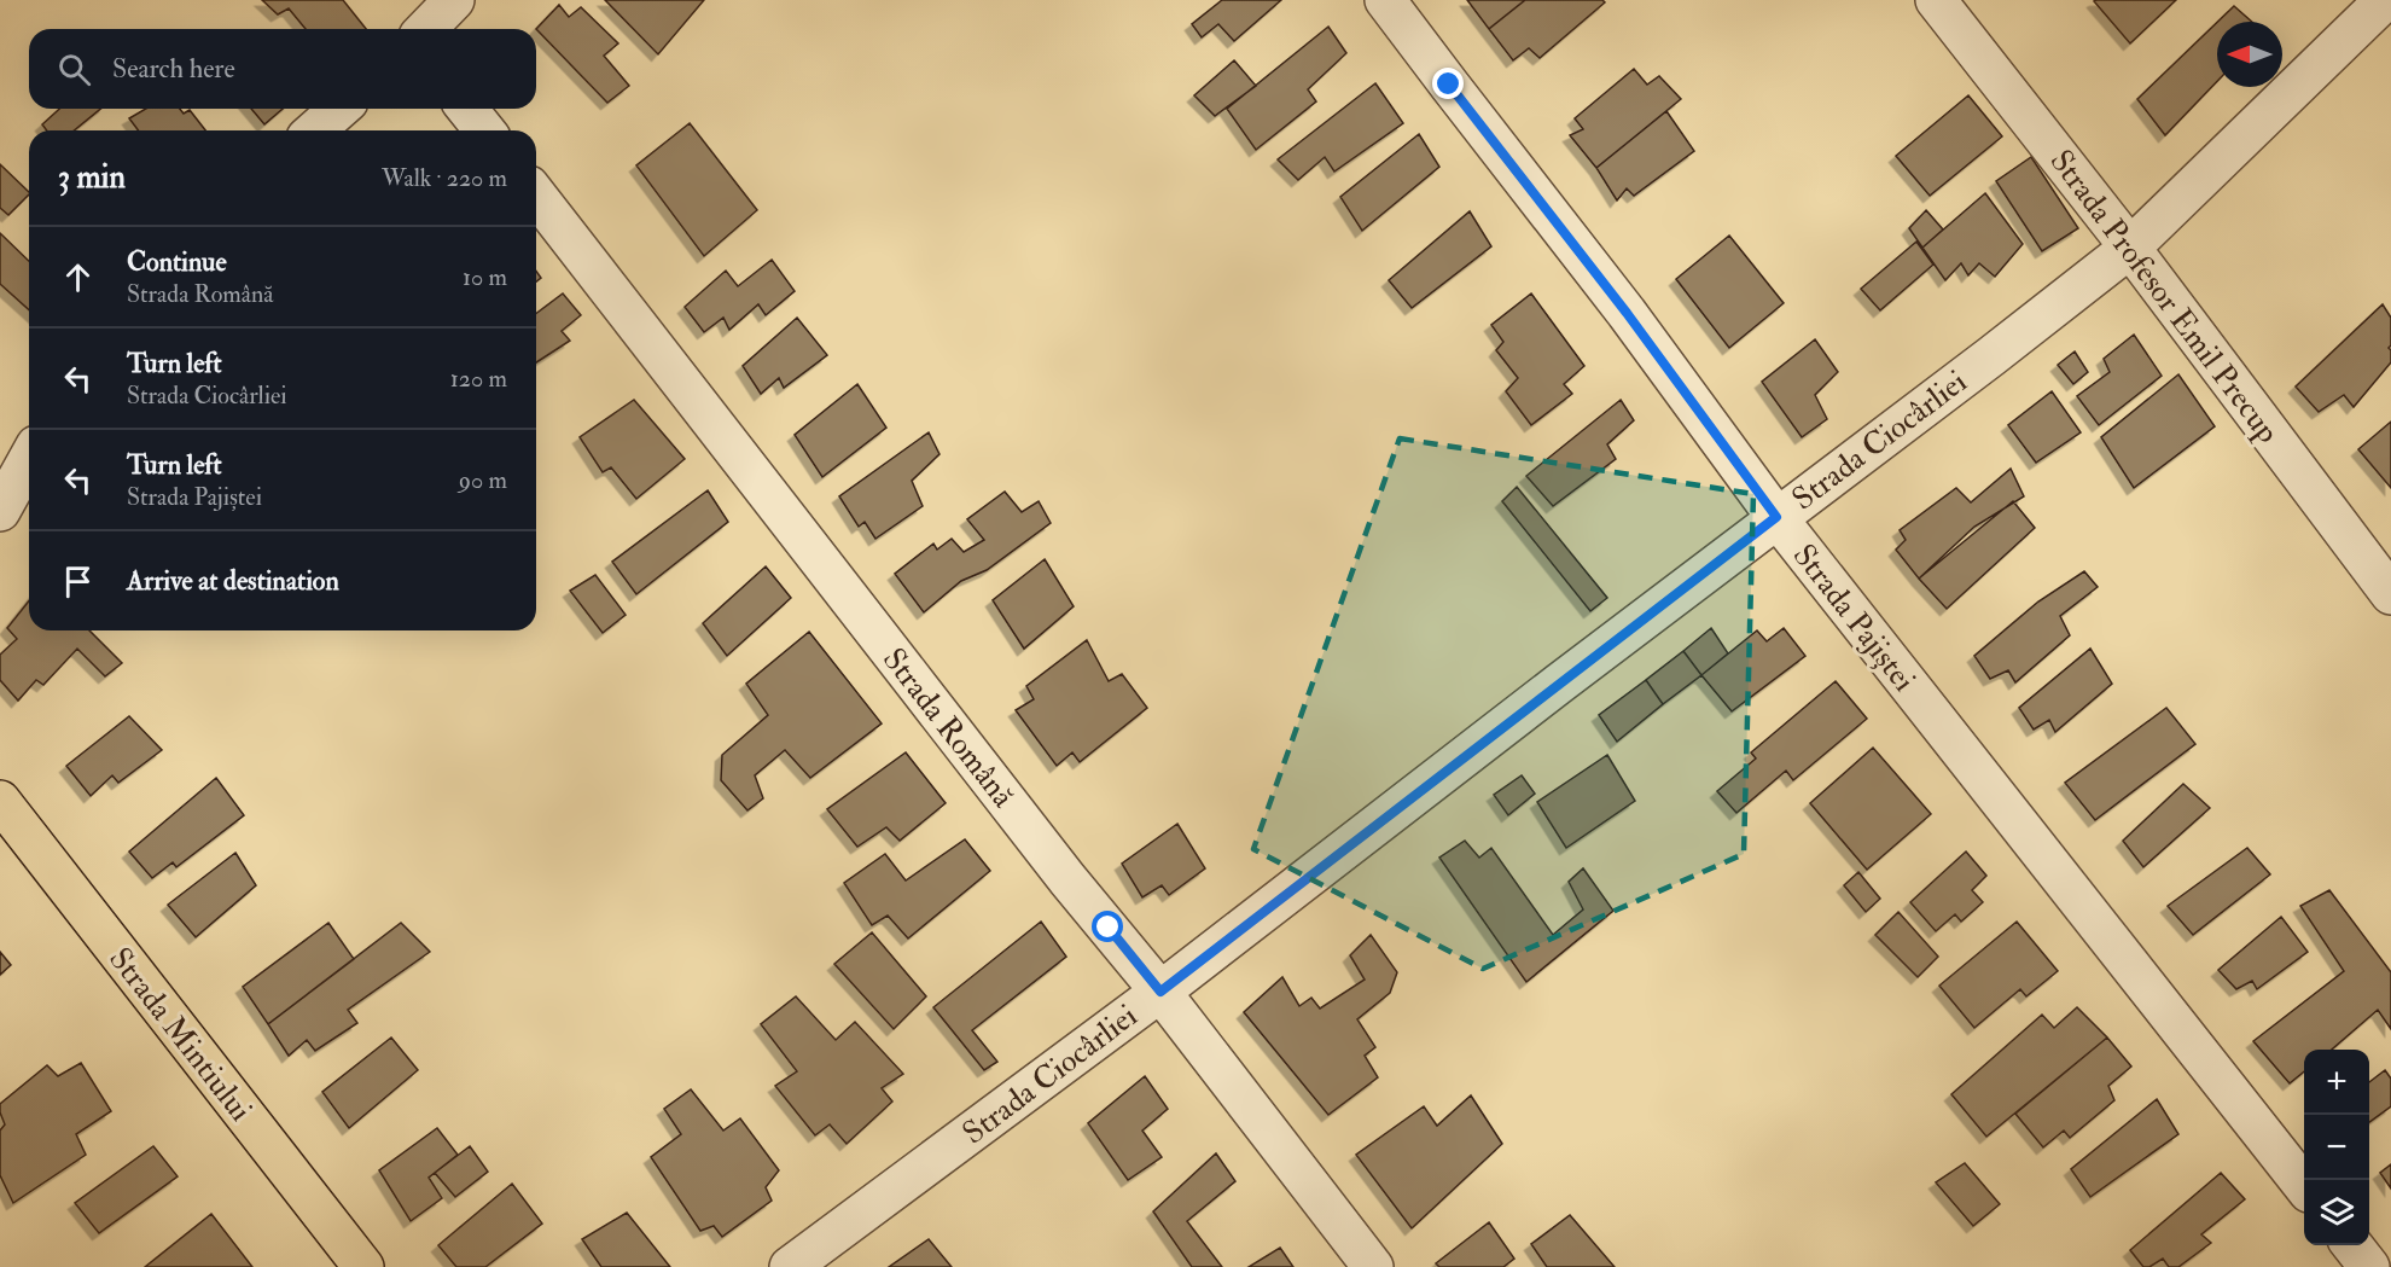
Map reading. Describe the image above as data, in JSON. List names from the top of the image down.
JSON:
{
  "streets": {
    "main road": ["Strada Mintiului"],
    "street": [
      "Strada Profesor Emil Precup",
      "Strada Ciocârliei",
      "Strada Pajiștei",
      "Strada Română"
    ]
  },
  "crossings": [
    ["Strada Profesor Emil Precup", "Strada Ciocârliei"],
    ["Strada Ciocârliei", "Strada Pajiștei"],
    ["Strada Ciocârliei", "Strada Română"]
  ],
  "north": "left",
  "page": {
    "search": "Search here",
    "heading": ["3 min", "Walk · 220 m"],
    "list": [
      ["Continue", "Strada Română", "10 m"],
      ["Turn left", "Strada Ciocârliei", "120 m"],
      ["Turn left", "Strada Pajiștei", "90 m"],
      "Arrive at destination"
    ],
    "map_buttons": ["+", "−"]
  }
}
